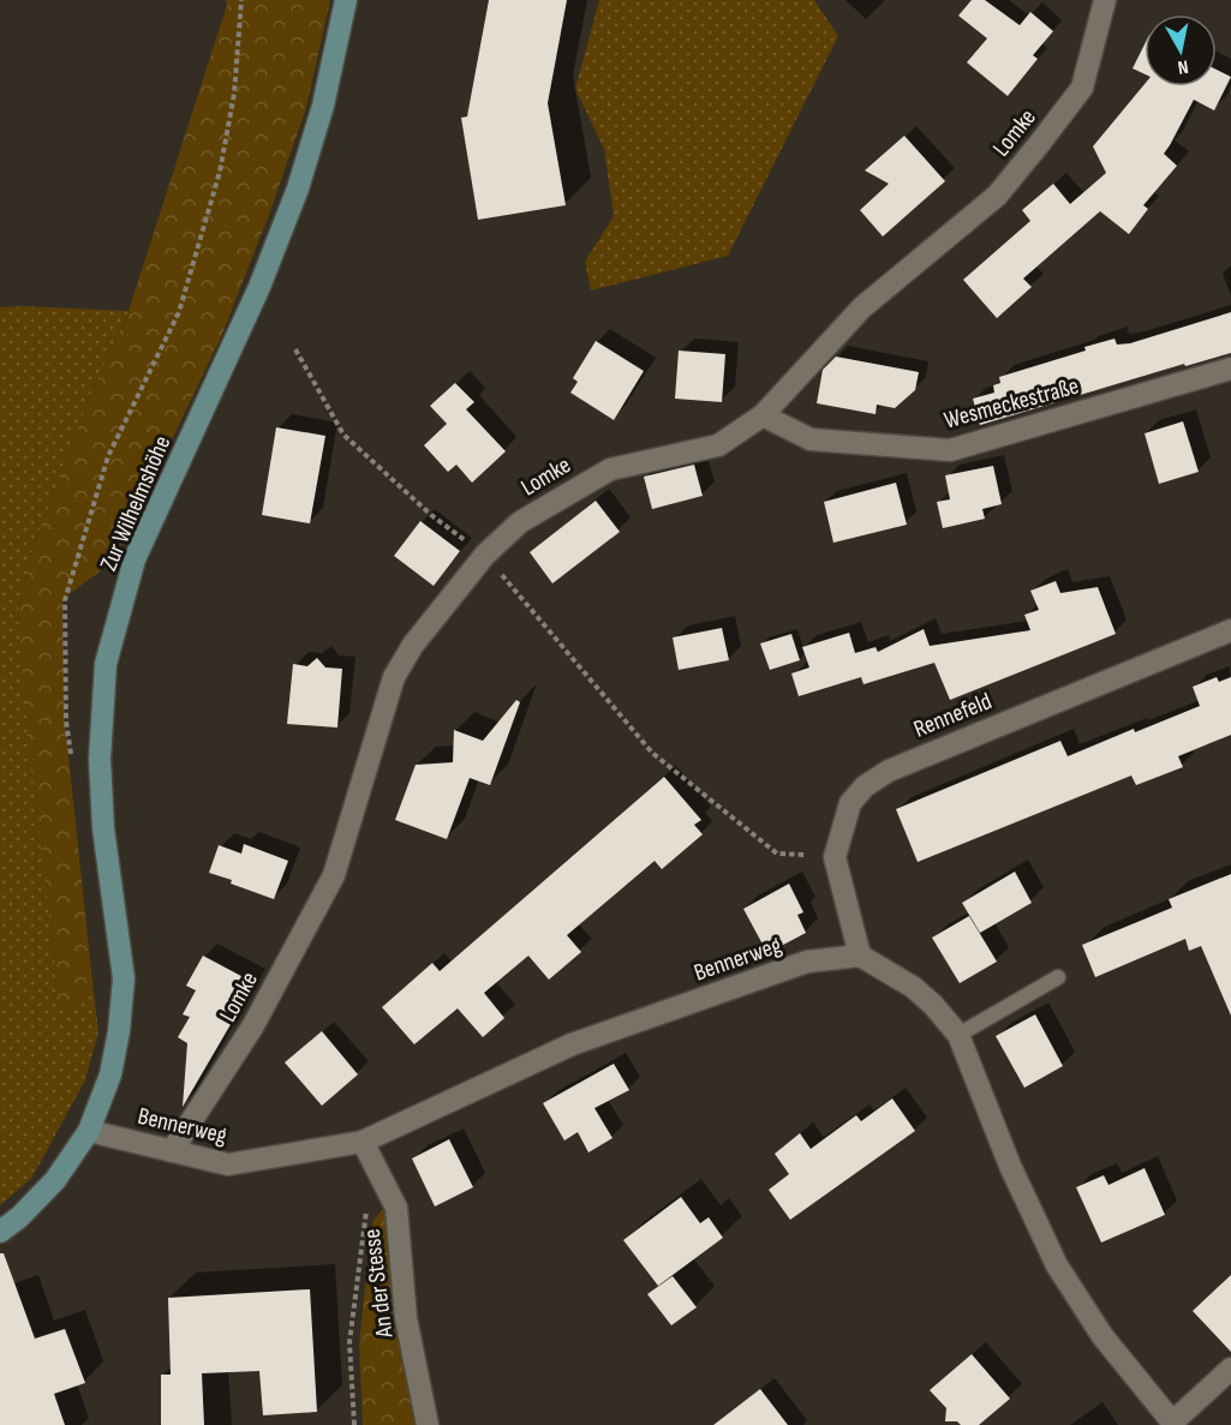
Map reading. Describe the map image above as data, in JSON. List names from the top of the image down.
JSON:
{
  "streets": {
    "street": [
      "Lomke",
      "Wesmeckestraße",
      "Zur Wilhelmshöhe",
      "Rennefeld",
      "Bennerweg",
      "An der Stesse"
    ]
  },
  "crossings": [
    ["Lomke", "Wesmeckestraße"],
    ["Lomke", "Bennerweg"],
    ["Zur Wilhelmshöhe", "Bennerweg"],
    ["Bennerweg", "An der Stesse"]
  ],
  "north": "bottom"
}
